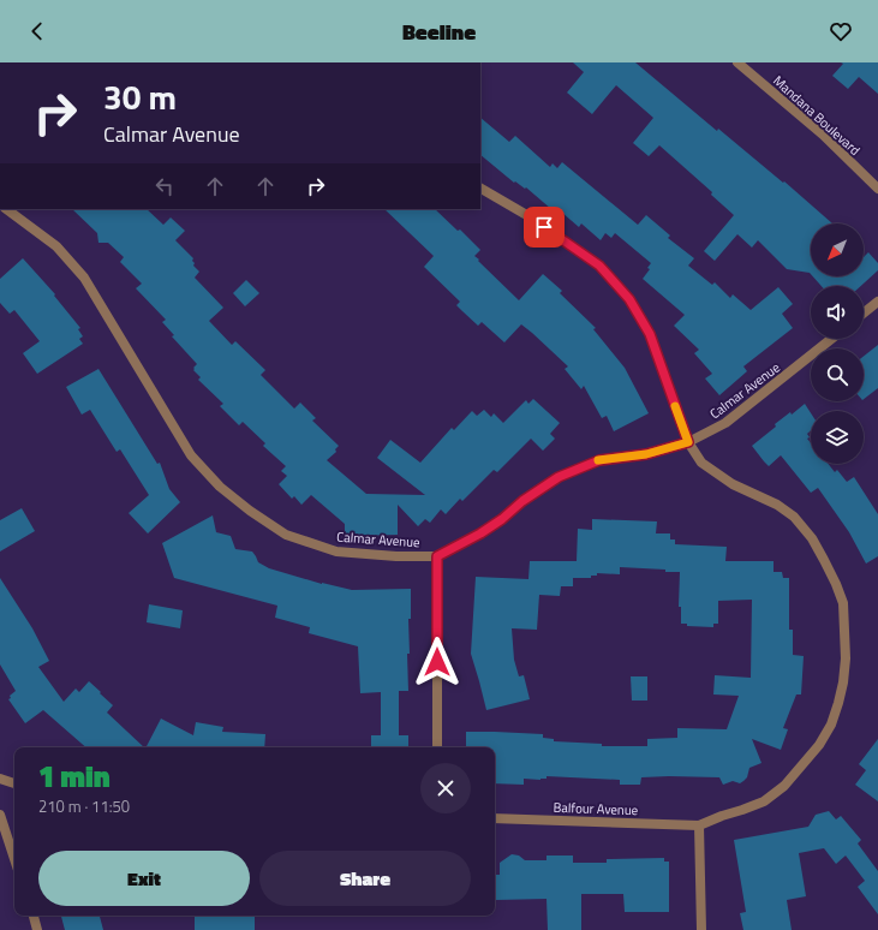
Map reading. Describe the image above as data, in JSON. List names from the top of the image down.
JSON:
{
  "streets": {
    "street": ["Mandana Boulevard", "Calmar Avenue", "Balfour Avenue"]
  },
  "north": "bottom left",
  "page": {
    "header": "Beeline",
    "turn": ["30 m", "Calmar Avenue"],
    "heading": ["1 min", "210 m · 11:50"],
    "buttons": ["Exit", "Share"]
  }
}
